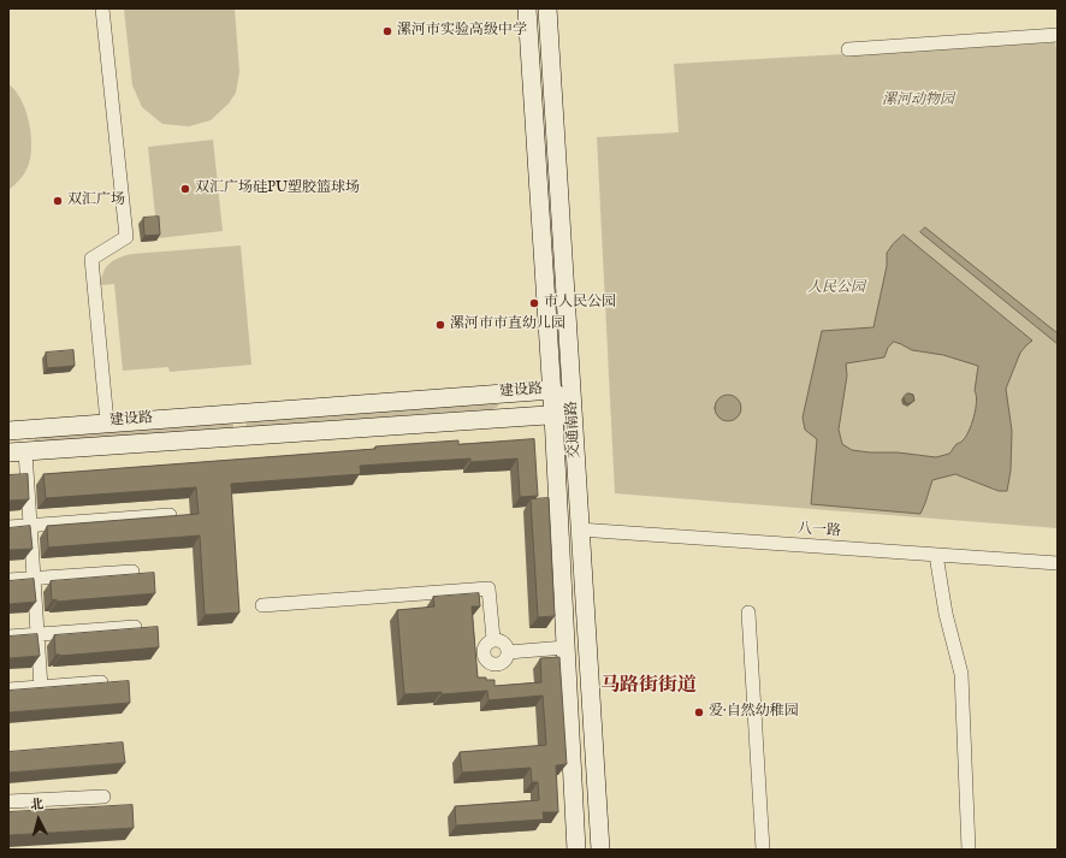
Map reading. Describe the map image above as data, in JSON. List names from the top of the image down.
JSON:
{
  "streets": {
    "main road": ["建设路", "交通南路"],
    "street": ["八一路"]
  },
  "crossings": [
    ["建设路", "交通南路"],
    ["交通南路", "八一路"]
  ],
  "districts": ["马路街街道"],
  "parks": ["漯河动物园", "人民公园"],
  "places": [
    "漯河市实验高级中学",
    "双汇广场硅PU塑胶篮球场",
    "双汇广场",
    "市人民公园",
    "漯河市市直幼儿园",
    "爱·自然幼稚园"
  ],
  "north": "top"
}
